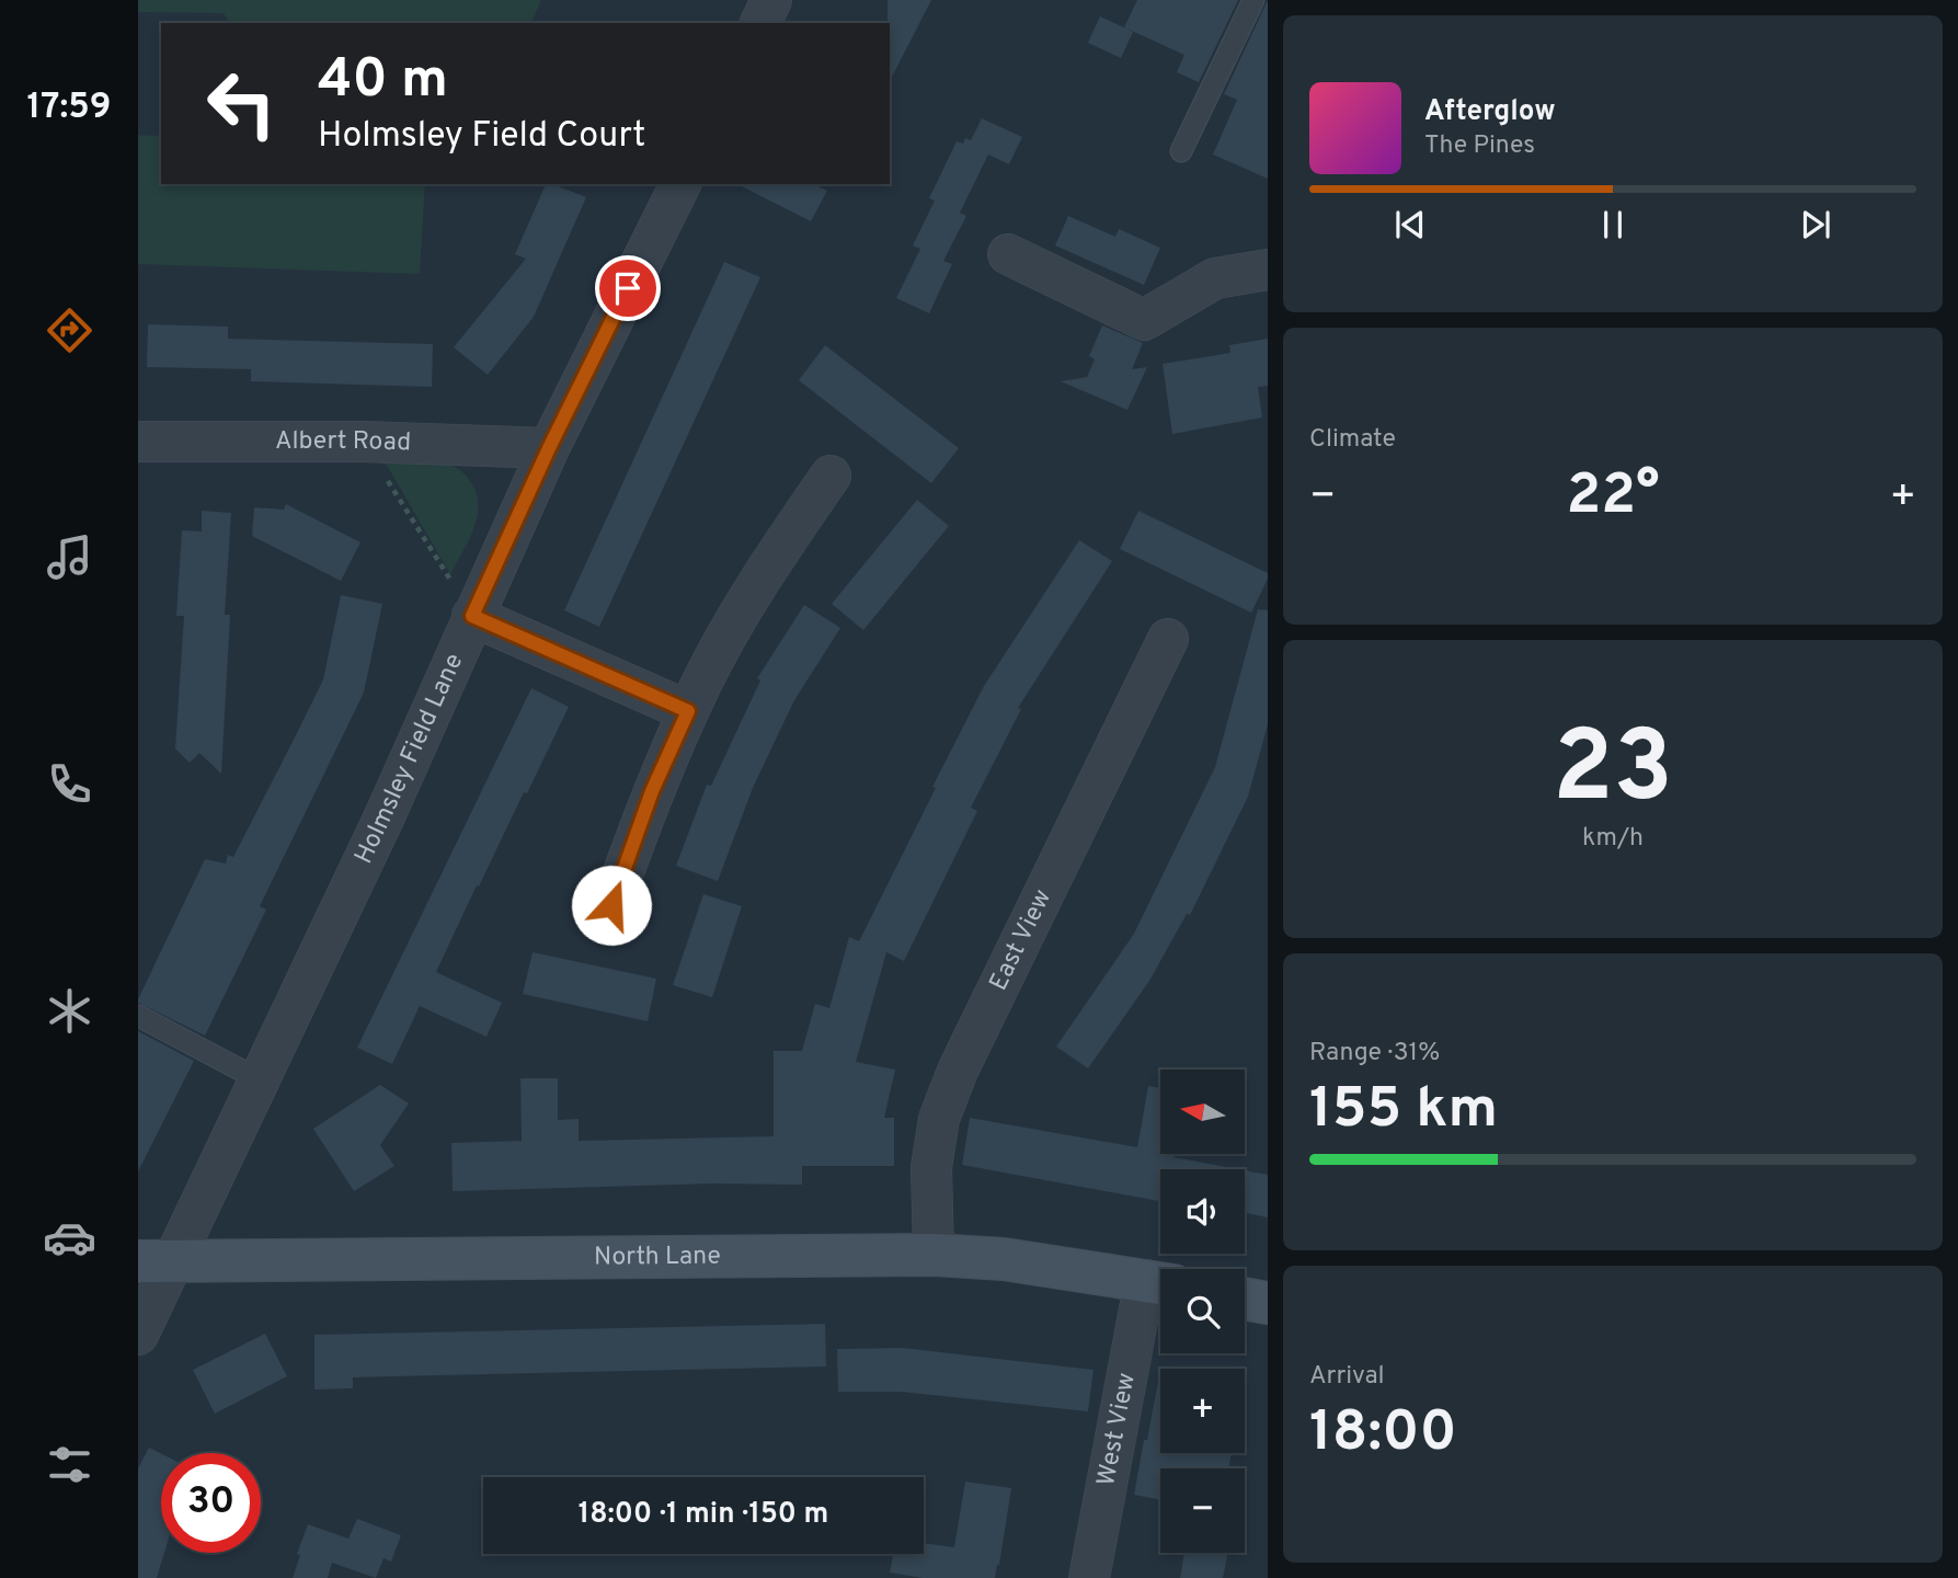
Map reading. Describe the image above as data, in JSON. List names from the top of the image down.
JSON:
{
  "streets": {
    "street": [
      "Albert Road",
      "Holmsley Field Lane",
      "East View",
      "North Lane",
      "West View"
    ]
  },
  "crossings": [
    ["Albert Road", "Holmsley Field Lane"],
    ["Holmsley Field Lane", "North Lane"],
    ["East View", "North Lane"],
    ["North Lane", "West View"]
  ],
  "north": "left",
  "page": {
    "tabs": "17:59",
    "turn": ["40 m", "Holmsley Field Court"],
    "song": ["Afterglow", "The Pines"],
    "tile": [
      "Climate",
      ["23", "km/h"],
      ["Range · 31%", "155 km"],
      ["Arrival", "18:00"]
    ],
    "heat": ["−", "22°", "+"],
    "map_buttons": ["+", "−"],
    "limit": "30",
    "trip": "18:00 · 1 min · 150 m"
  }
}
